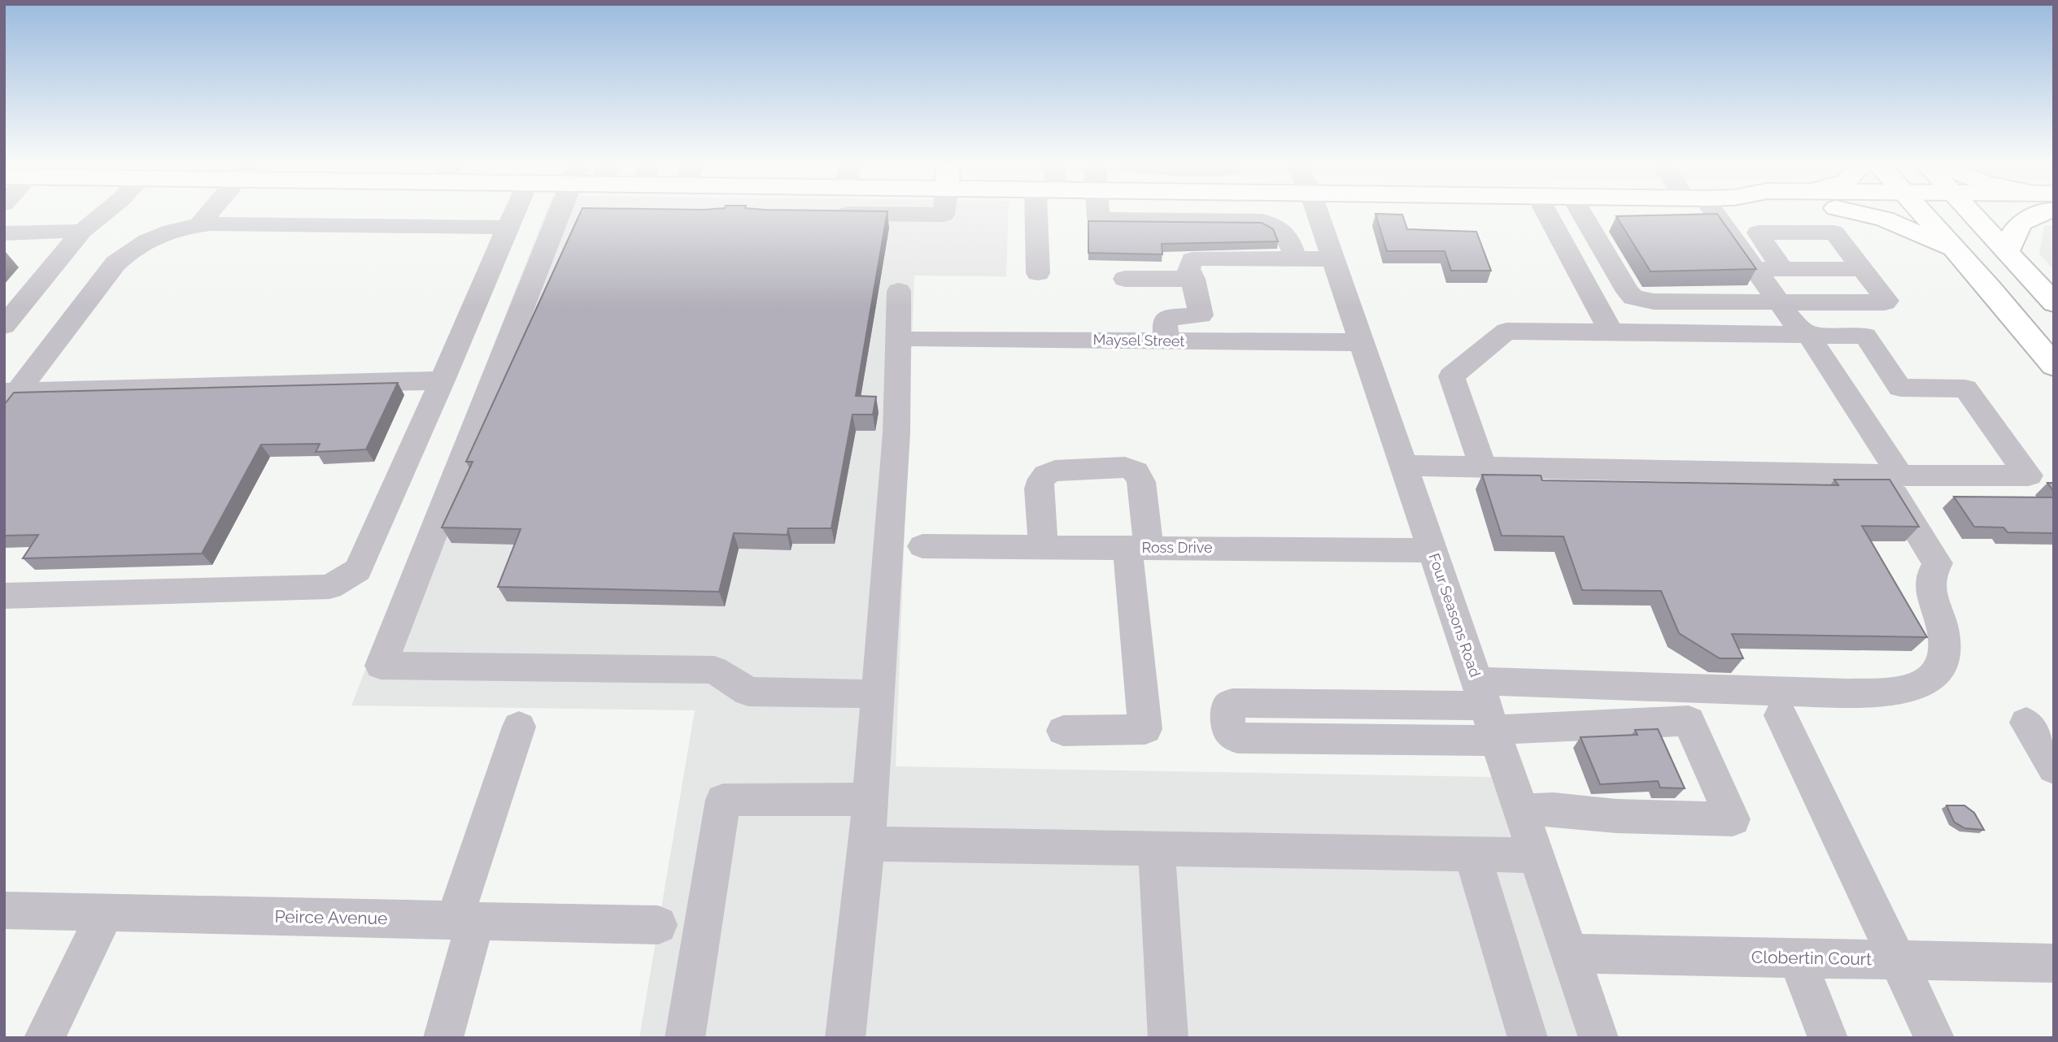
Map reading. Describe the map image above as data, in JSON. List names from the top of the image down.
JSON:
{
  "streets": {
    "street": [
      "Maysel Street",
      "Ross Drive",
      "Four Seasons Road",
      "Peirce Avenue",
      "Clobertin Court"
    ]
  },
  "crossings": [
    ["Maysel Street", "Four Seasons Road"],
    ["Ross Drive", "Four Seasons Road"],
    ["Four Seasons Road", "Clobertin Court"]
  ]
}
